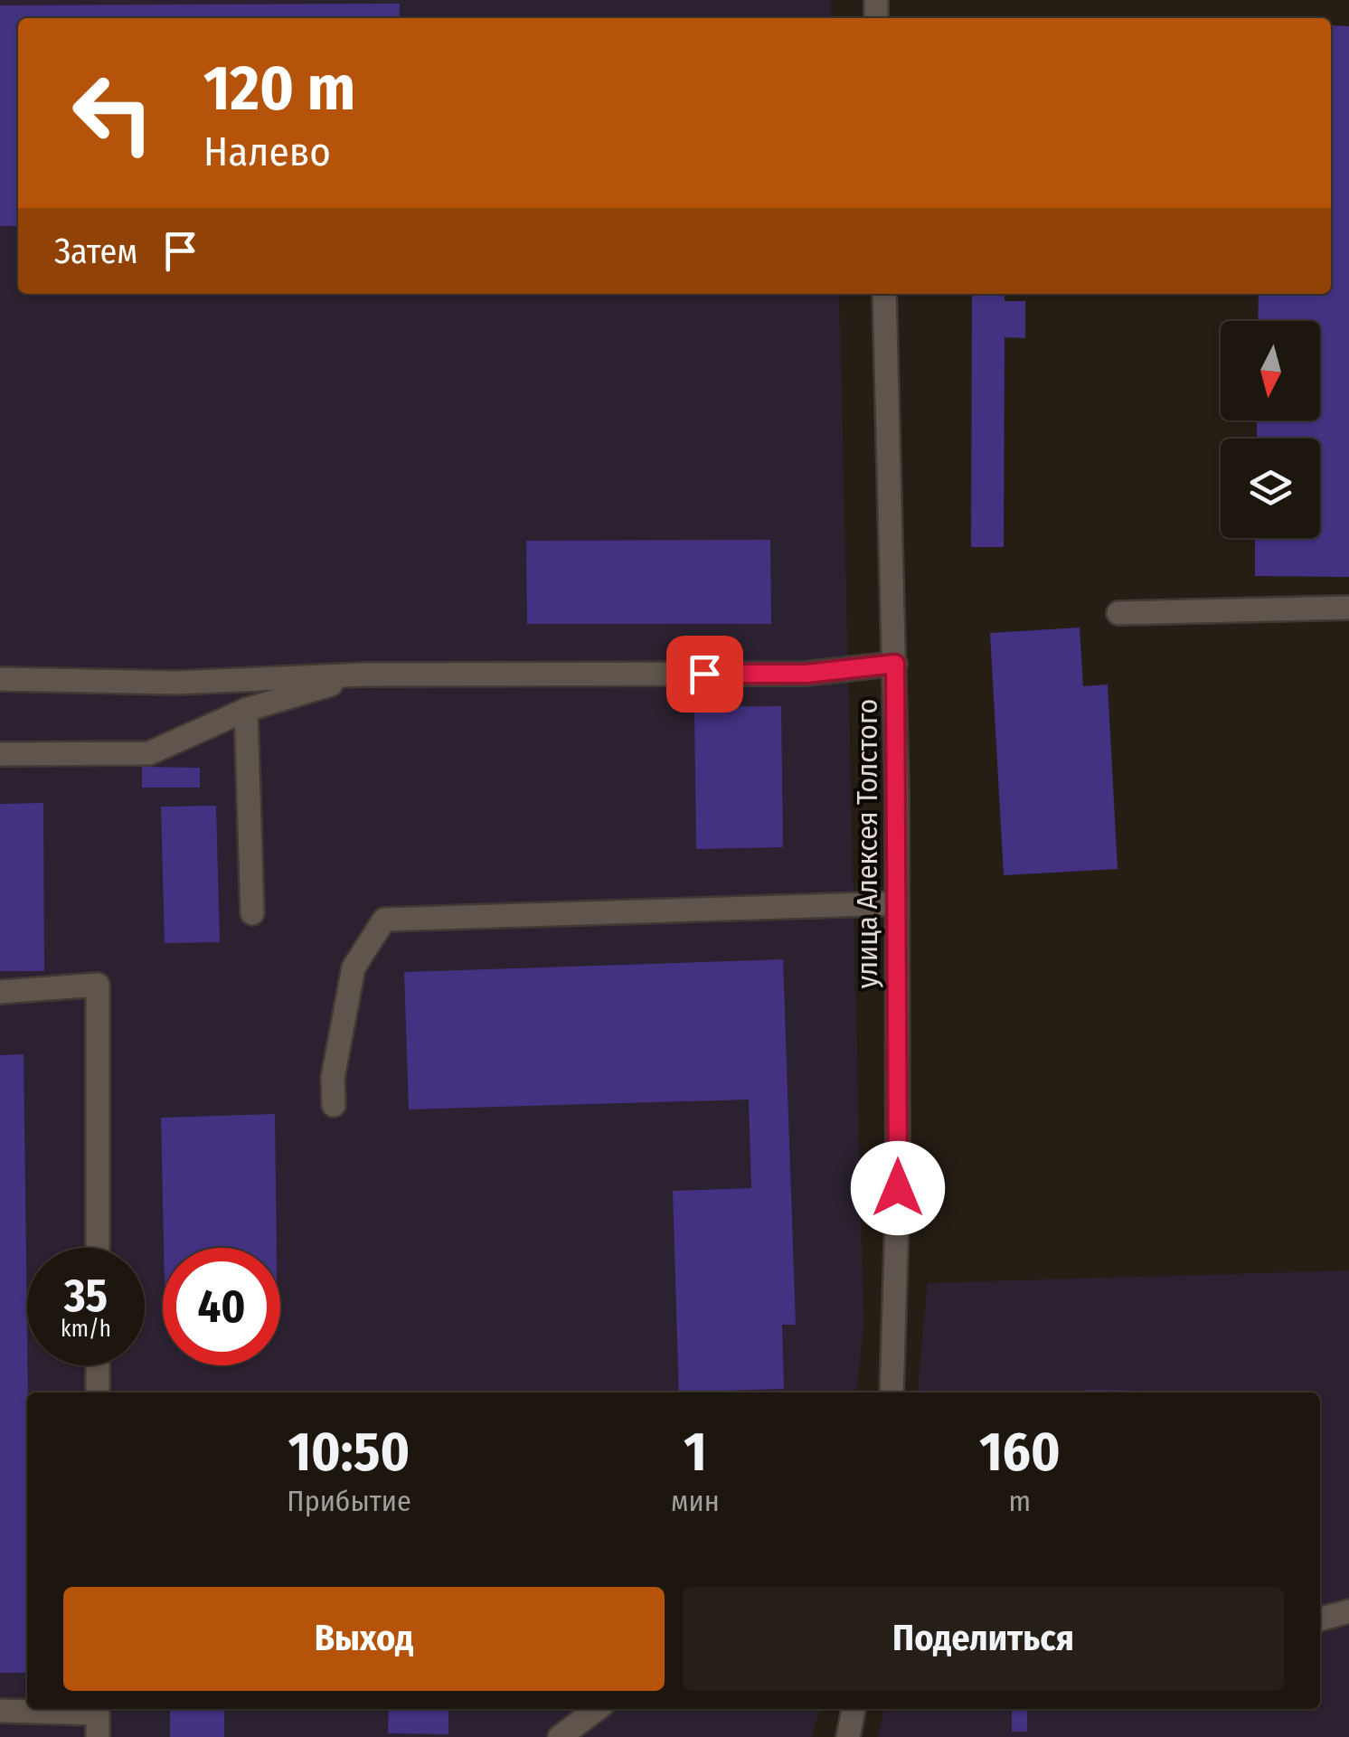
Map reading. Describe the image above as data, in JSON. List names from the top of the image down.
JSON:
{
  "streets": {
    "street": ["улица Алексея Толстого"]
  },
  "north": "bottom",
  "page": {
    "turn": ["120 m", "Налево"],
    "then": "Затем",
    "speed": "35 km/h",
    "limit": "40",
    "eta": [
      "10:50",
      "Прибытие",
      "1",
      "мин",
      "160",
      "m"
    ],
    "buttons": ["Выход", "Поделиться"]
  }
}
